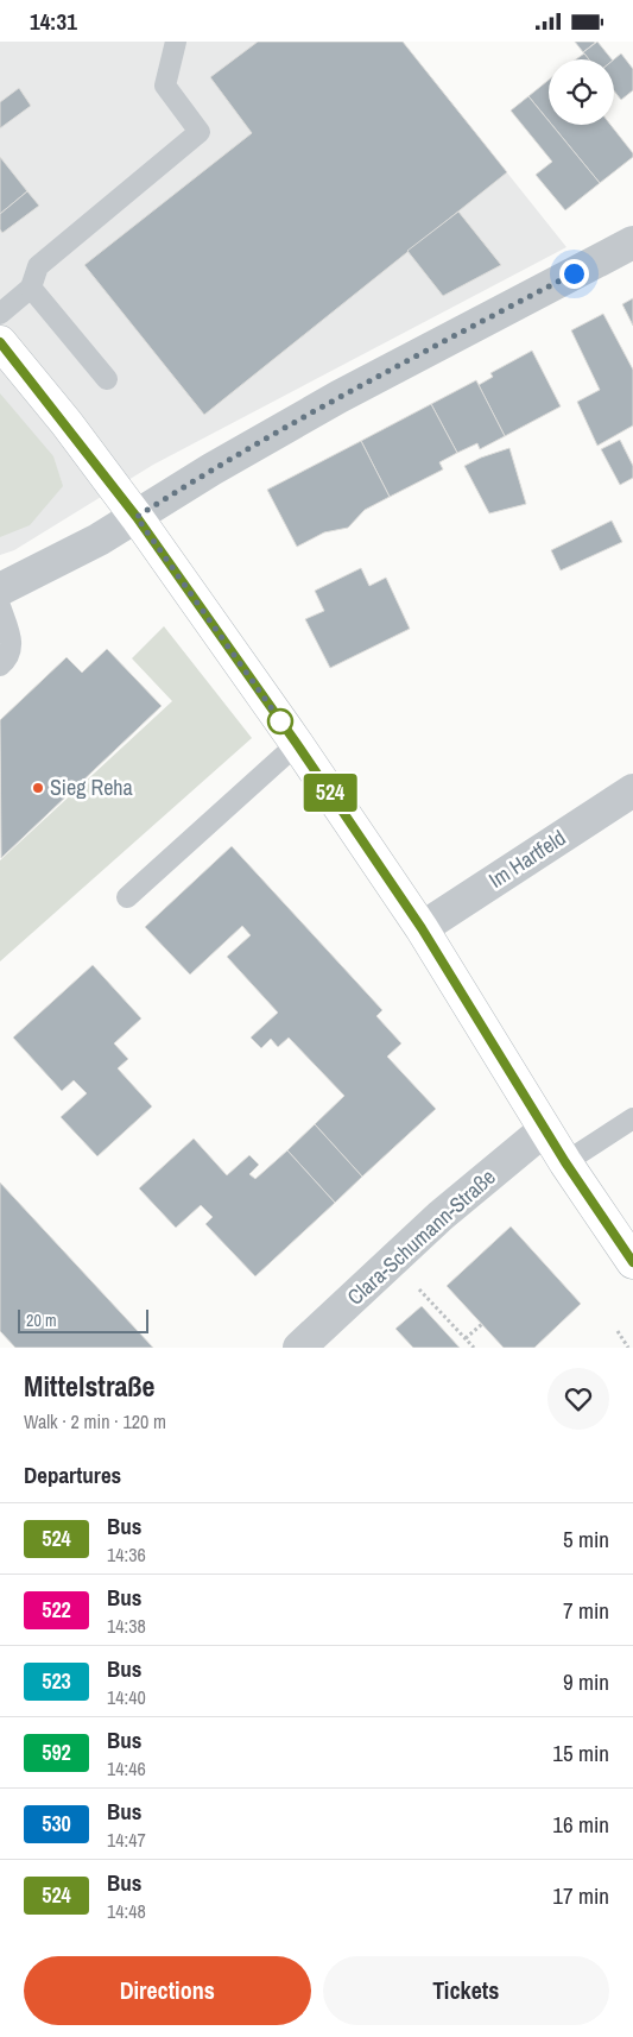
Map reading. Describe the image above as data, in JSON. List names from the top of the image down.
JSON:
{
  "streets": {
    "street": ["Im Hartfeld", "Clara-Schumann-Straße"]
  },
  "places": ["Sieg Reha"],
  "lines": ["bus line 524"],
  "scale_bar": "20 m",
  "page": {
    "status": "14:31",
    "on_map": "524",
    "scale": "20 m",
    "heading": [
      ["Mittelstraße", "Walk · 2 min · 120 m"],
      "Departures"
    ],
    "list": [
      {
        "mark": "524",
        "name": "Bus",
        "note": "14:36",
        "value": "5 min"
      },
      {
        "mark": "522",
        "name": "Bus",
        "note": "14:38",
        "value": "7 min"
      },
      {
        "mark": "523",
        "name": "Bus",
        "note": "14:40",
        "value": "9 min"
      },
      {
        "mark": "592",
        "name": "Bus",
        "note": "14:46",
        "value": "15 min"
      },
      {
        "mark": "530",
        "name": "Bus",
        "note": "14:47",
        "value": "16 min"
      },
      {
        "mark": "524",
        "name": "Bus",
        "note": "14:48",
        "value": "17 min"
      }
    ],
    "buttons": ["Directions", "Tickets"]
  }
}
